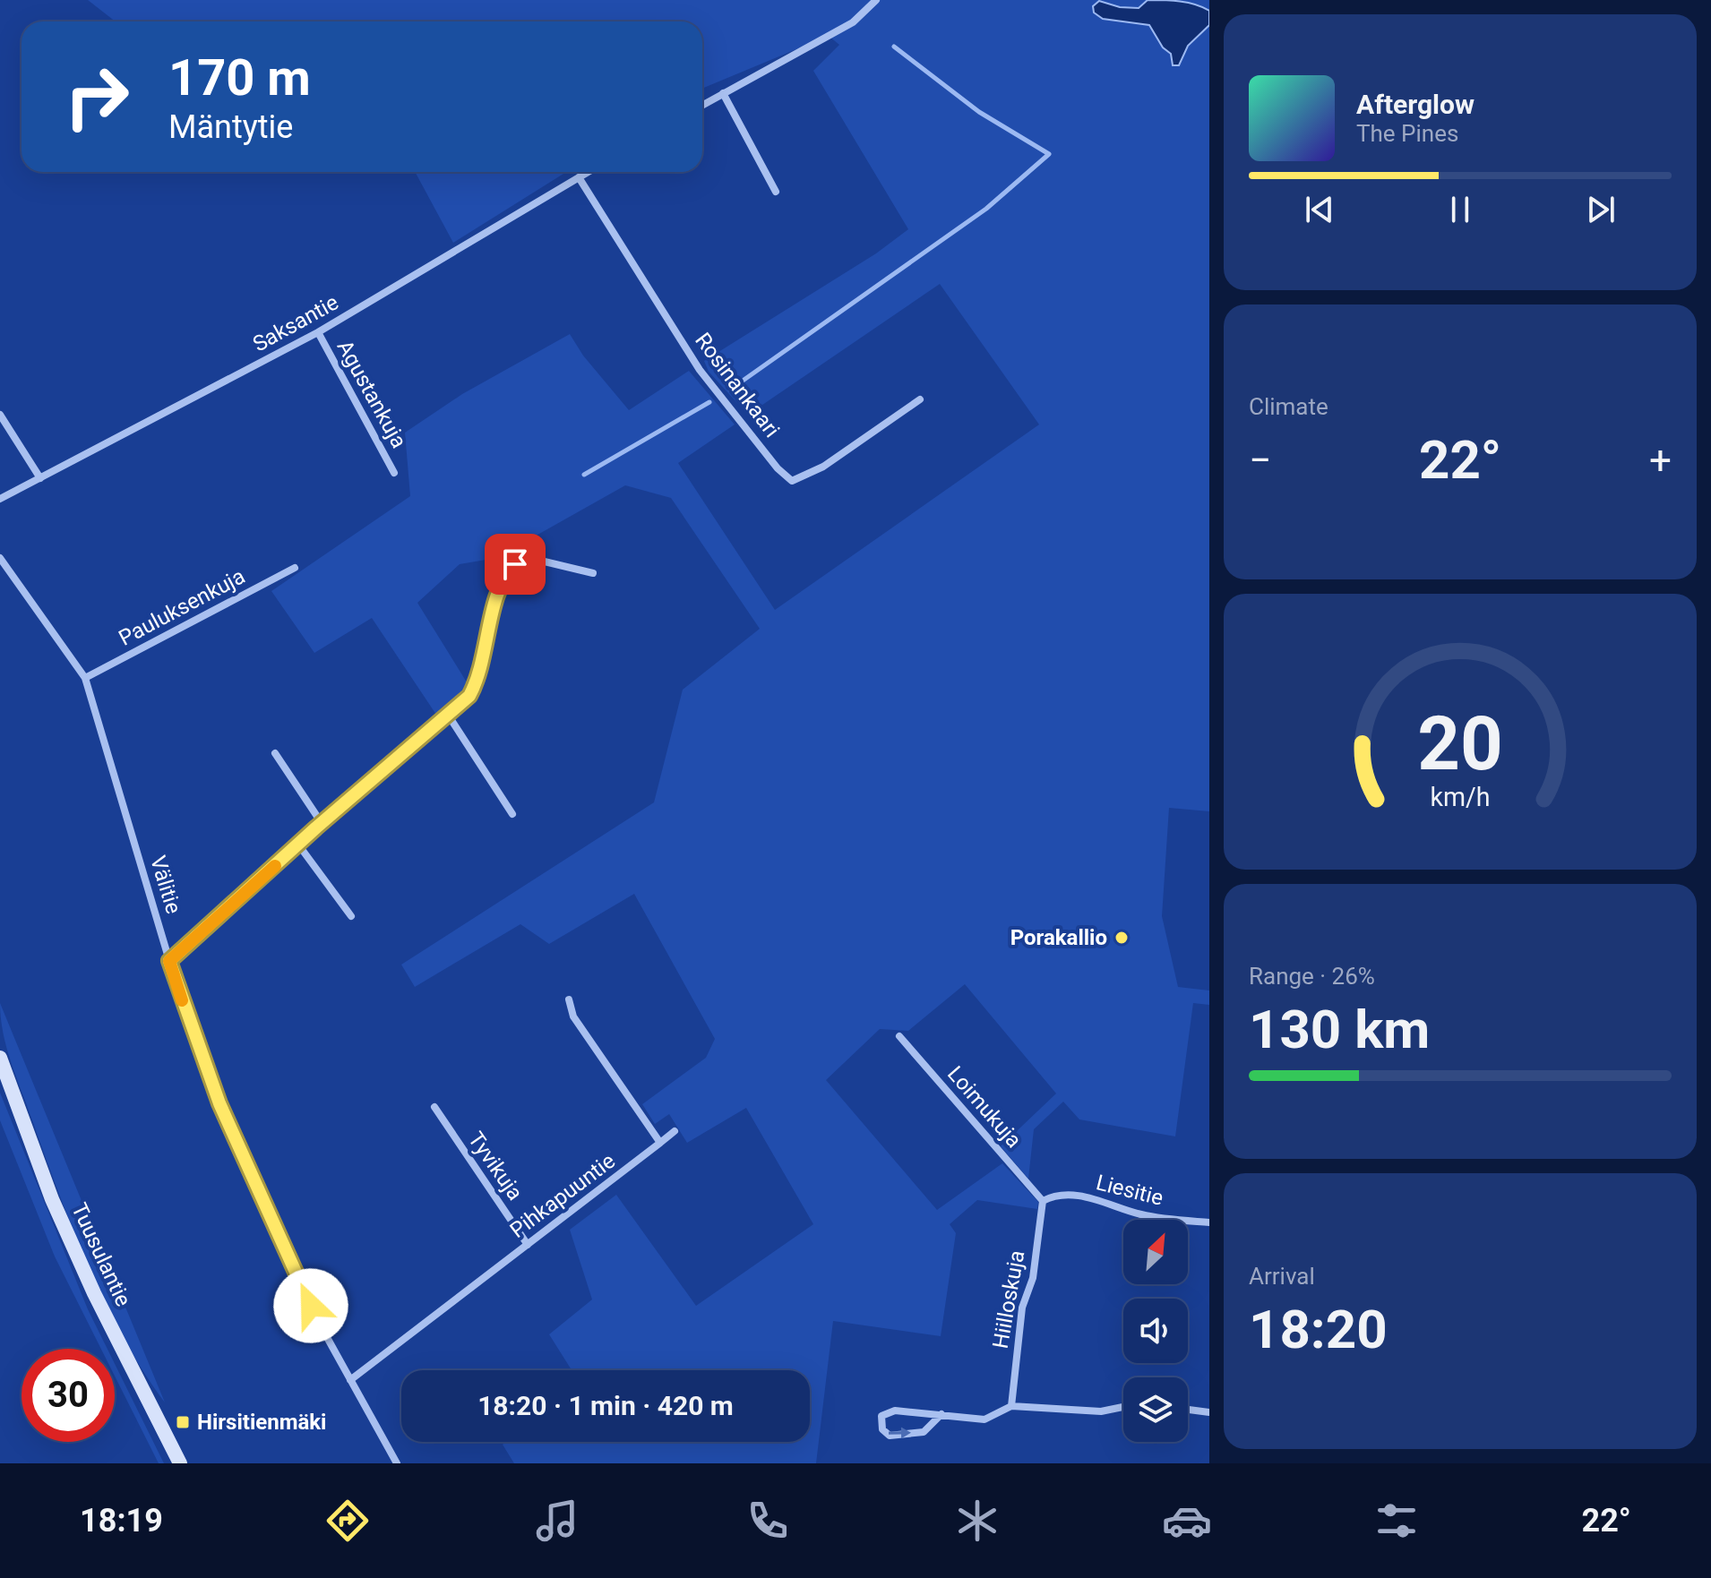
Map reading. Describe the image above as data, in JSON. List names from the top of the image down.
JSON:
{
  "streets": {
    "main road": ["Tuusulantie"],
    "street": [
      "Saksantie",
      "Rosinankaari",
      "Agustankuja",
      "Pauluksenkuja",
      "Välitie",
      "Loimukuja",
      "Tyvikuja",
      "Liesitie",
      "Pihkapuuntie",
      "Hiilloskuja"
    ]
  },
  "crossings": [
    ["Saksantie", "Rosinankaari"],
    ["Saksantie", "Agustankuja"],
    ["Pauluksenkuja", "Välitie"],
    ["Välitie", "Pihkapuuntie"],
    ["Loimukuja", "Liesitie"],
    ["Loimukuja", "Hiilloskuja"],
    ["Tyvikuja", "Pihkapuuntie"],
    ["Liesitie", "Hiilloskuja"]
  ],
  "places": {
    "other": ["Porakallio"],
    "transit": ["Hirsitienmäki"]
  },
  "north": "top right",
  "page": {
    "turn": ["170 m", "Mäntytie"],
    "song": ["Afterglow", "The Pines"],
    "tile": [
      "Climate",
      ["Range · 26%", "130 km"],
      ["Arrival", "18:20"]
    ],
    "heat": ["−", "22°", "+"],
    "limit": "30",
    "trip": "18:20 · 1 min · 420 m",
    "tabs": ["18:19", "22°"],
    "gauge": ["20", "km/h"]
  }
}
